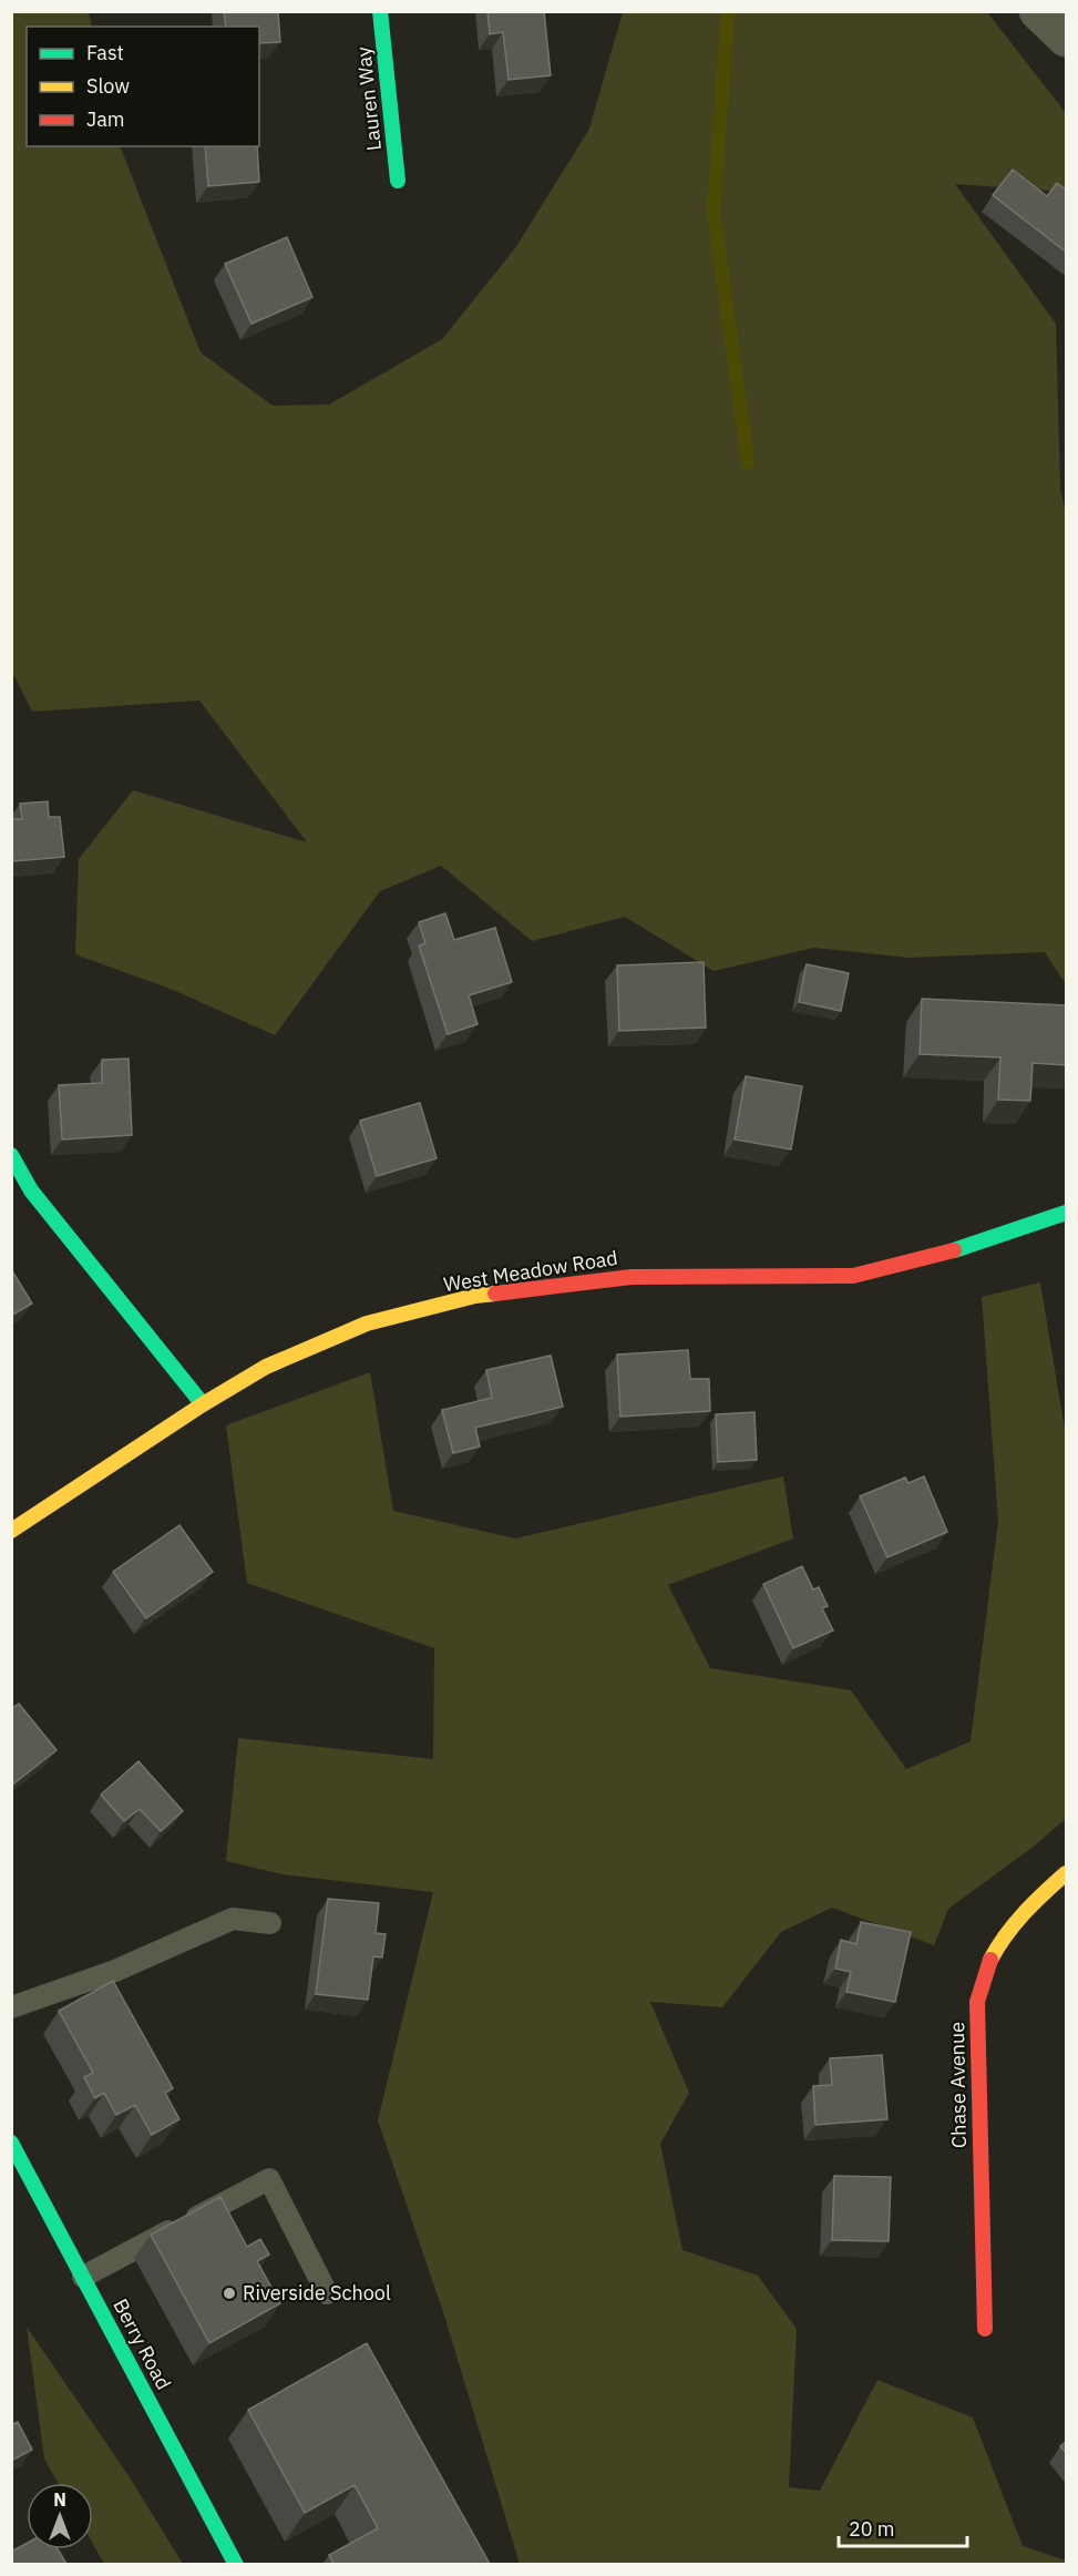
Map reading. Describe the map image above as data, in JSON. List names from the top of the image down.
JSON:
{
  "streets": {
    "street": [
      "Lauren Way",
      "West Meadow Road",
      "Chase Avenue",
      "Berry Road"
    ]
  },
  "places": ["Riverside School"],
  "legend": ["Fast", "Slow", "Jam"],
  "scale_bar": "20 m",
  "north": "top"
}
